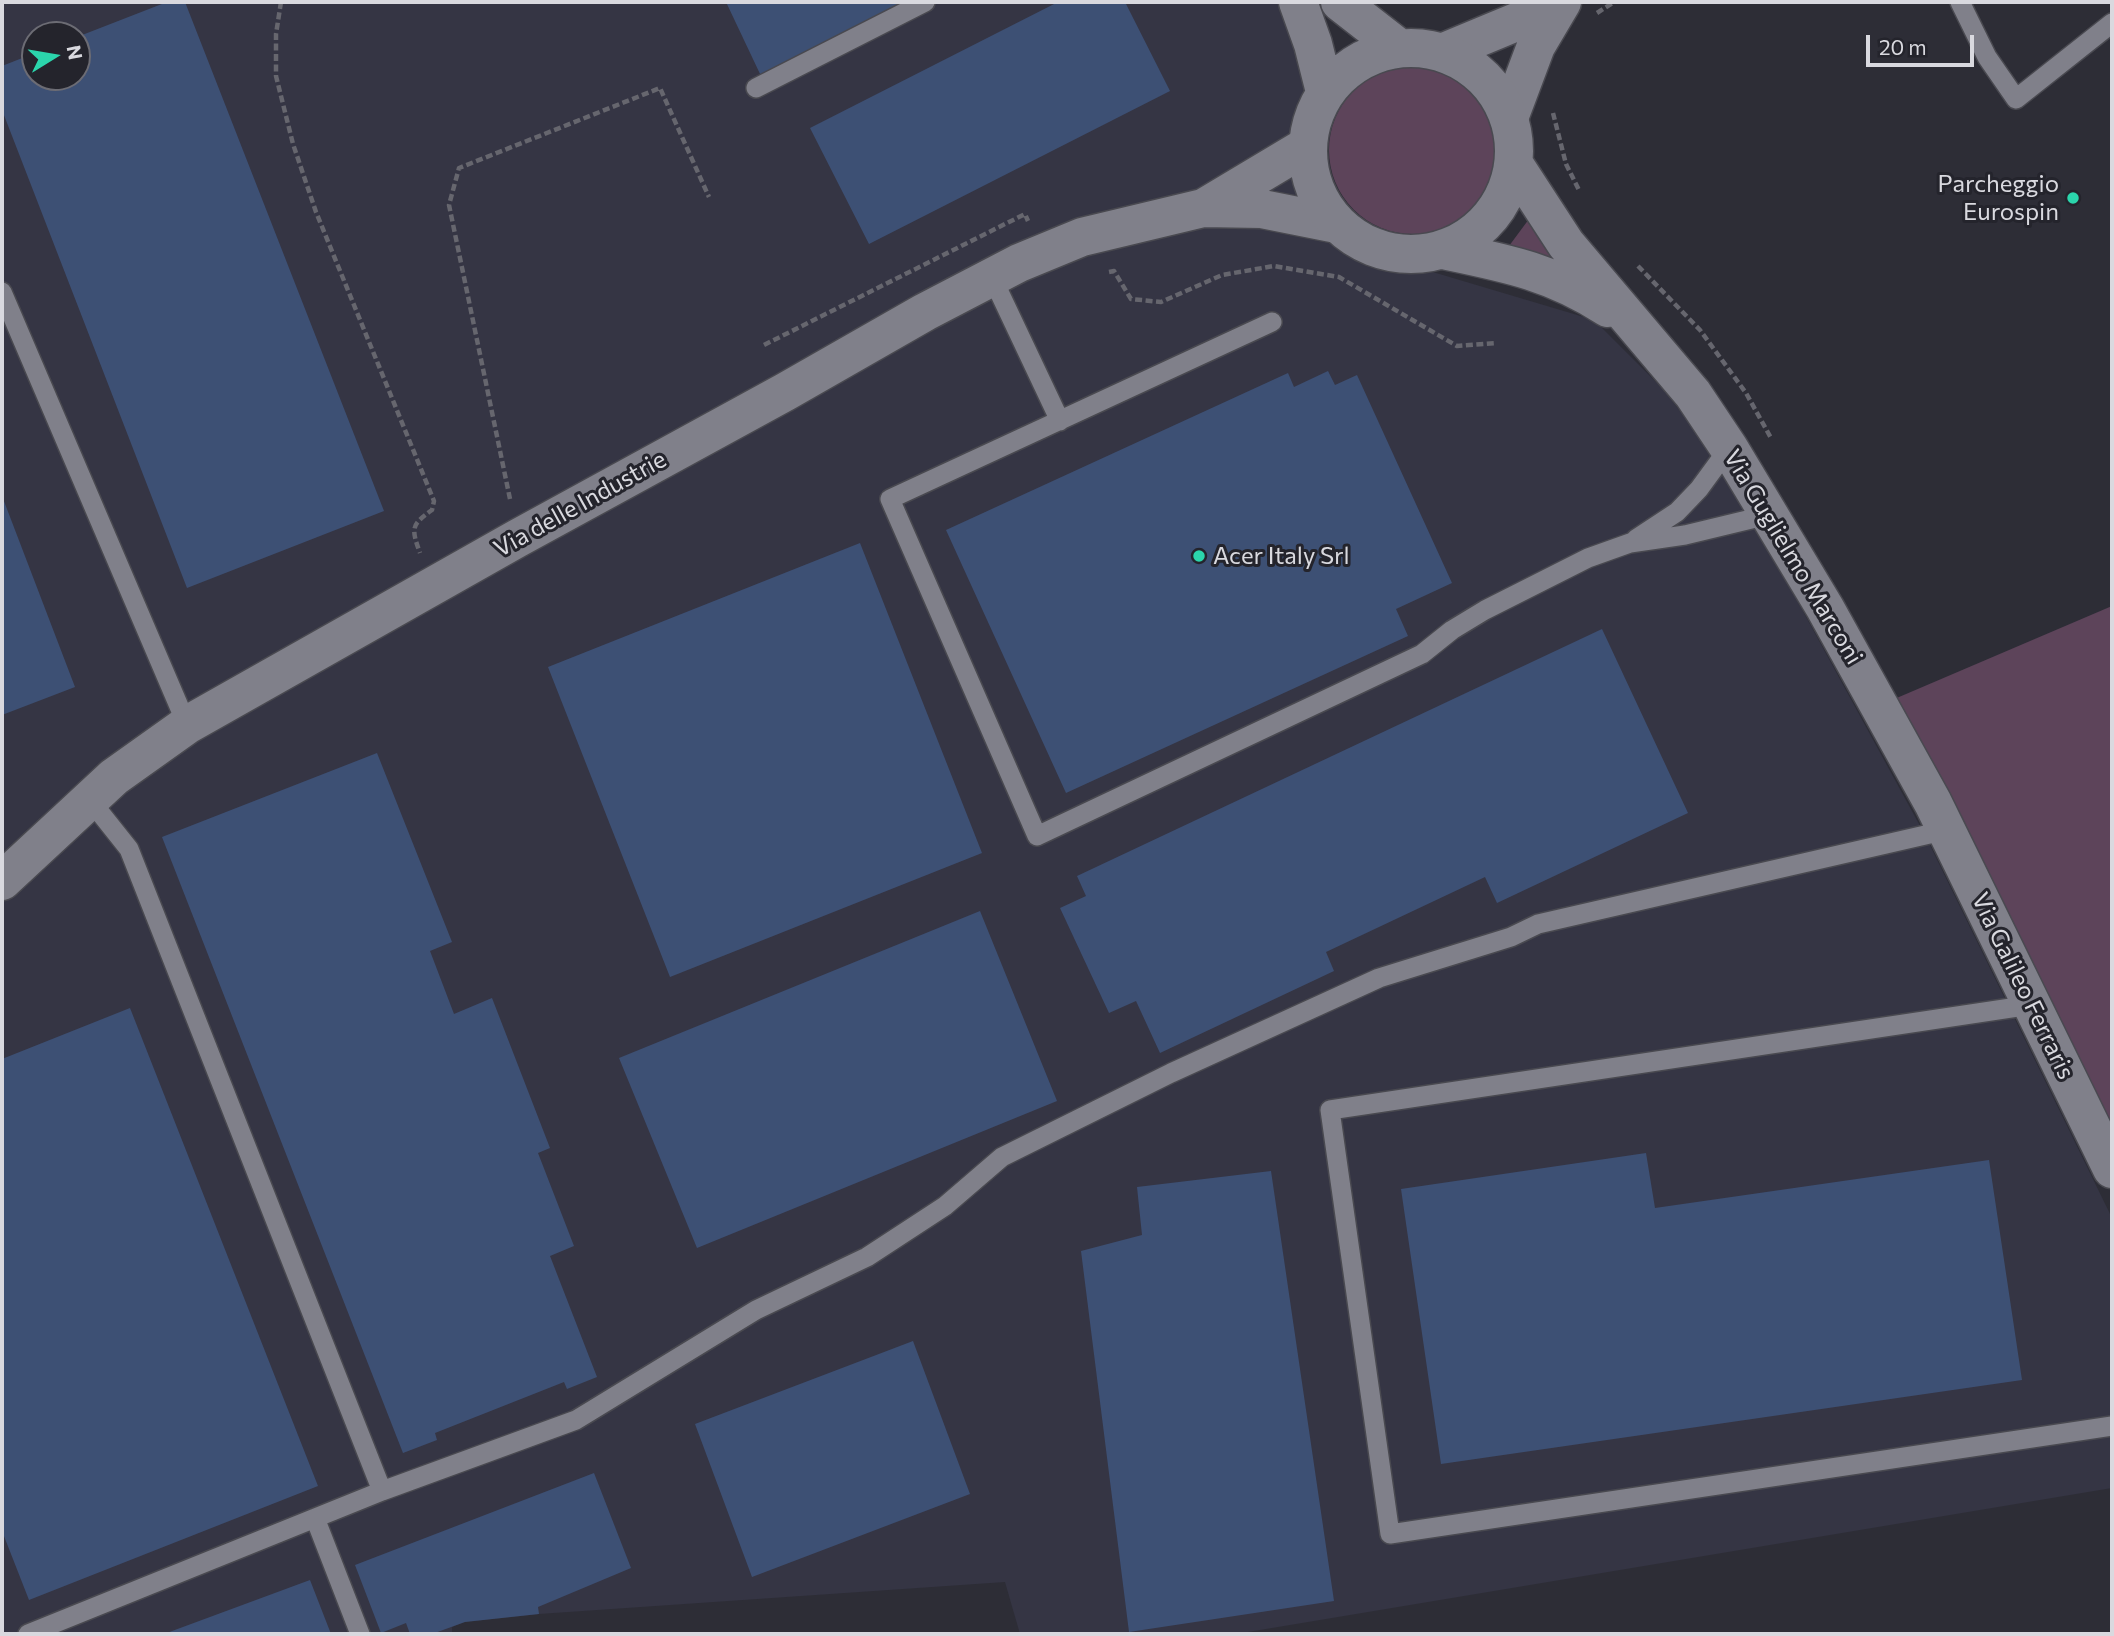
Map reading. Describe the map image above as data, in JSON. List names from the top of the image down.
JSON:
{
  "streets": {
    "street": ["Via delle Industrie", "Via Guglielmo Marconi", "Via Galileo Ferraris"]
  },
  "crossings": [
    ["Via delle Industrie", "Via Guglielmo Marconi"],
    ["Via Guglielmo Marconi", "Via Galileo Ferraris"]
  ],
  "places": ["Parcheggio Eurospin", "Acer Italy Srl"],
  "scale_bar": "20 m",
  "north": "right"
}
